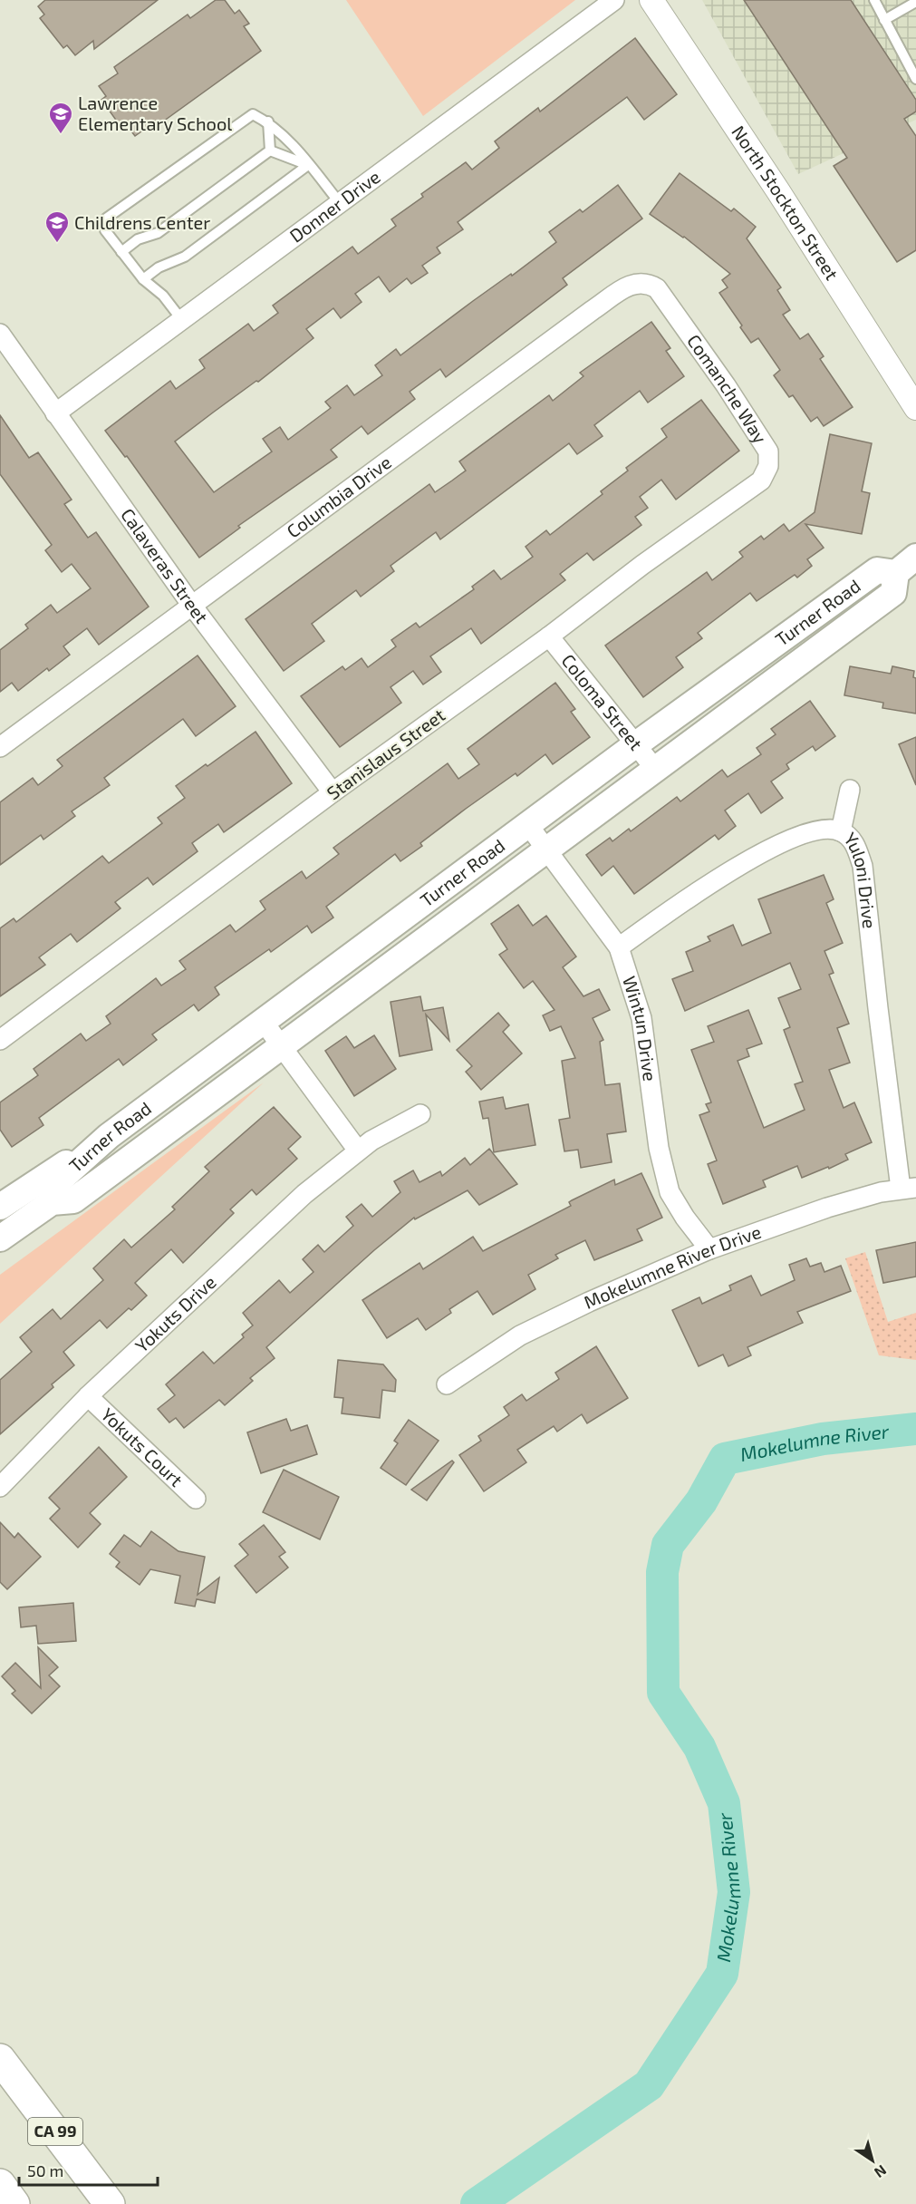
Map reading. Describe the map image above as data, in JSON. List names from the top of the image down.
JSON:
{
  "streets": {
    "highway": ["CA 99"],
    "main road": ["Turner Road"],
    "street": [
      "North Stockton Street",
      "Donner Drive",
      "Comanche Way",
      "Columbia Drive",
      "Calaveras Street",
      "Coloma Street",
      "Stanislaus Street",
      "Yuloni Drive",
      "Wintun Drive",
      "Mokelumne River Drive",
      "Yokuts Drive",
      "Yokuts Court"
    ]
  },
  "crossings": [
    ["Donner Drive", "Calaveras Street"],
    ["Comanche Way", "Columbia Drive"],
    ["Comanche Way", "Stanislaus Street"],
    ["Columbia Drive", "Calaveras Street"],
    ["Calaveras Street", "Stanislaus Street"],
    ["Turner Road", "Coloma Street"],
    ["Turner Road", "Wintun Drive"],
    ["Coloma Street", "Stanislaus Street"],
    ["Yuloni Drive", "Wintun Drive"],
    ["Yuloni Drive", "Mokelumne River Drive"],
    ["Wintun Drive", "Mokelumne River Drive"],
    ["Yokuts Drive", "Yokuts Court"]
  ],
  "water": ["Mokelumne River"],
  "places": {
    "school or university": ["Lawrence Elementary School", "Childrens Center"]
  },
  "scale_bar": "50 m",
  "north": "bottom right"
}
